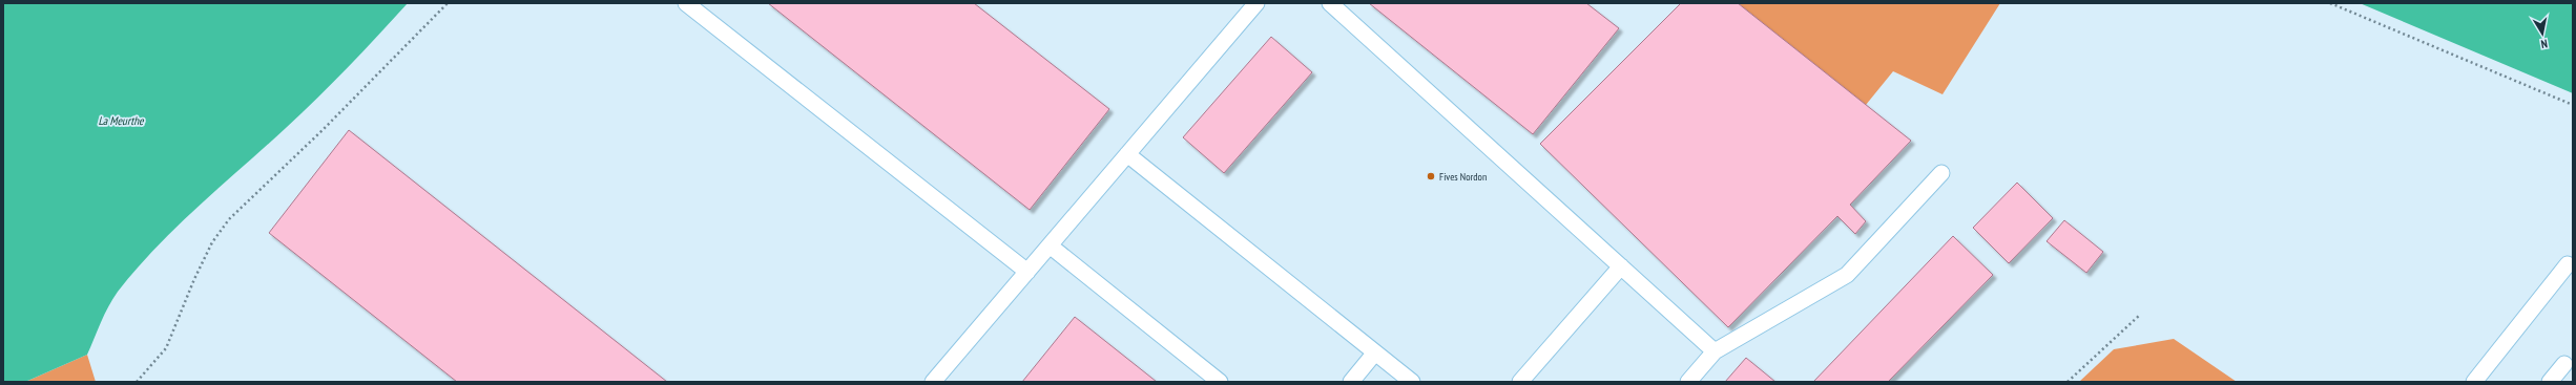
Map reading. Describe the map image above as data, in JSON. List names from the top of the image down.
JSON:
{
  "water": ["La Meurthe"],
  "places": ["Fives Nordon"],
  "north": "bottom"
}
